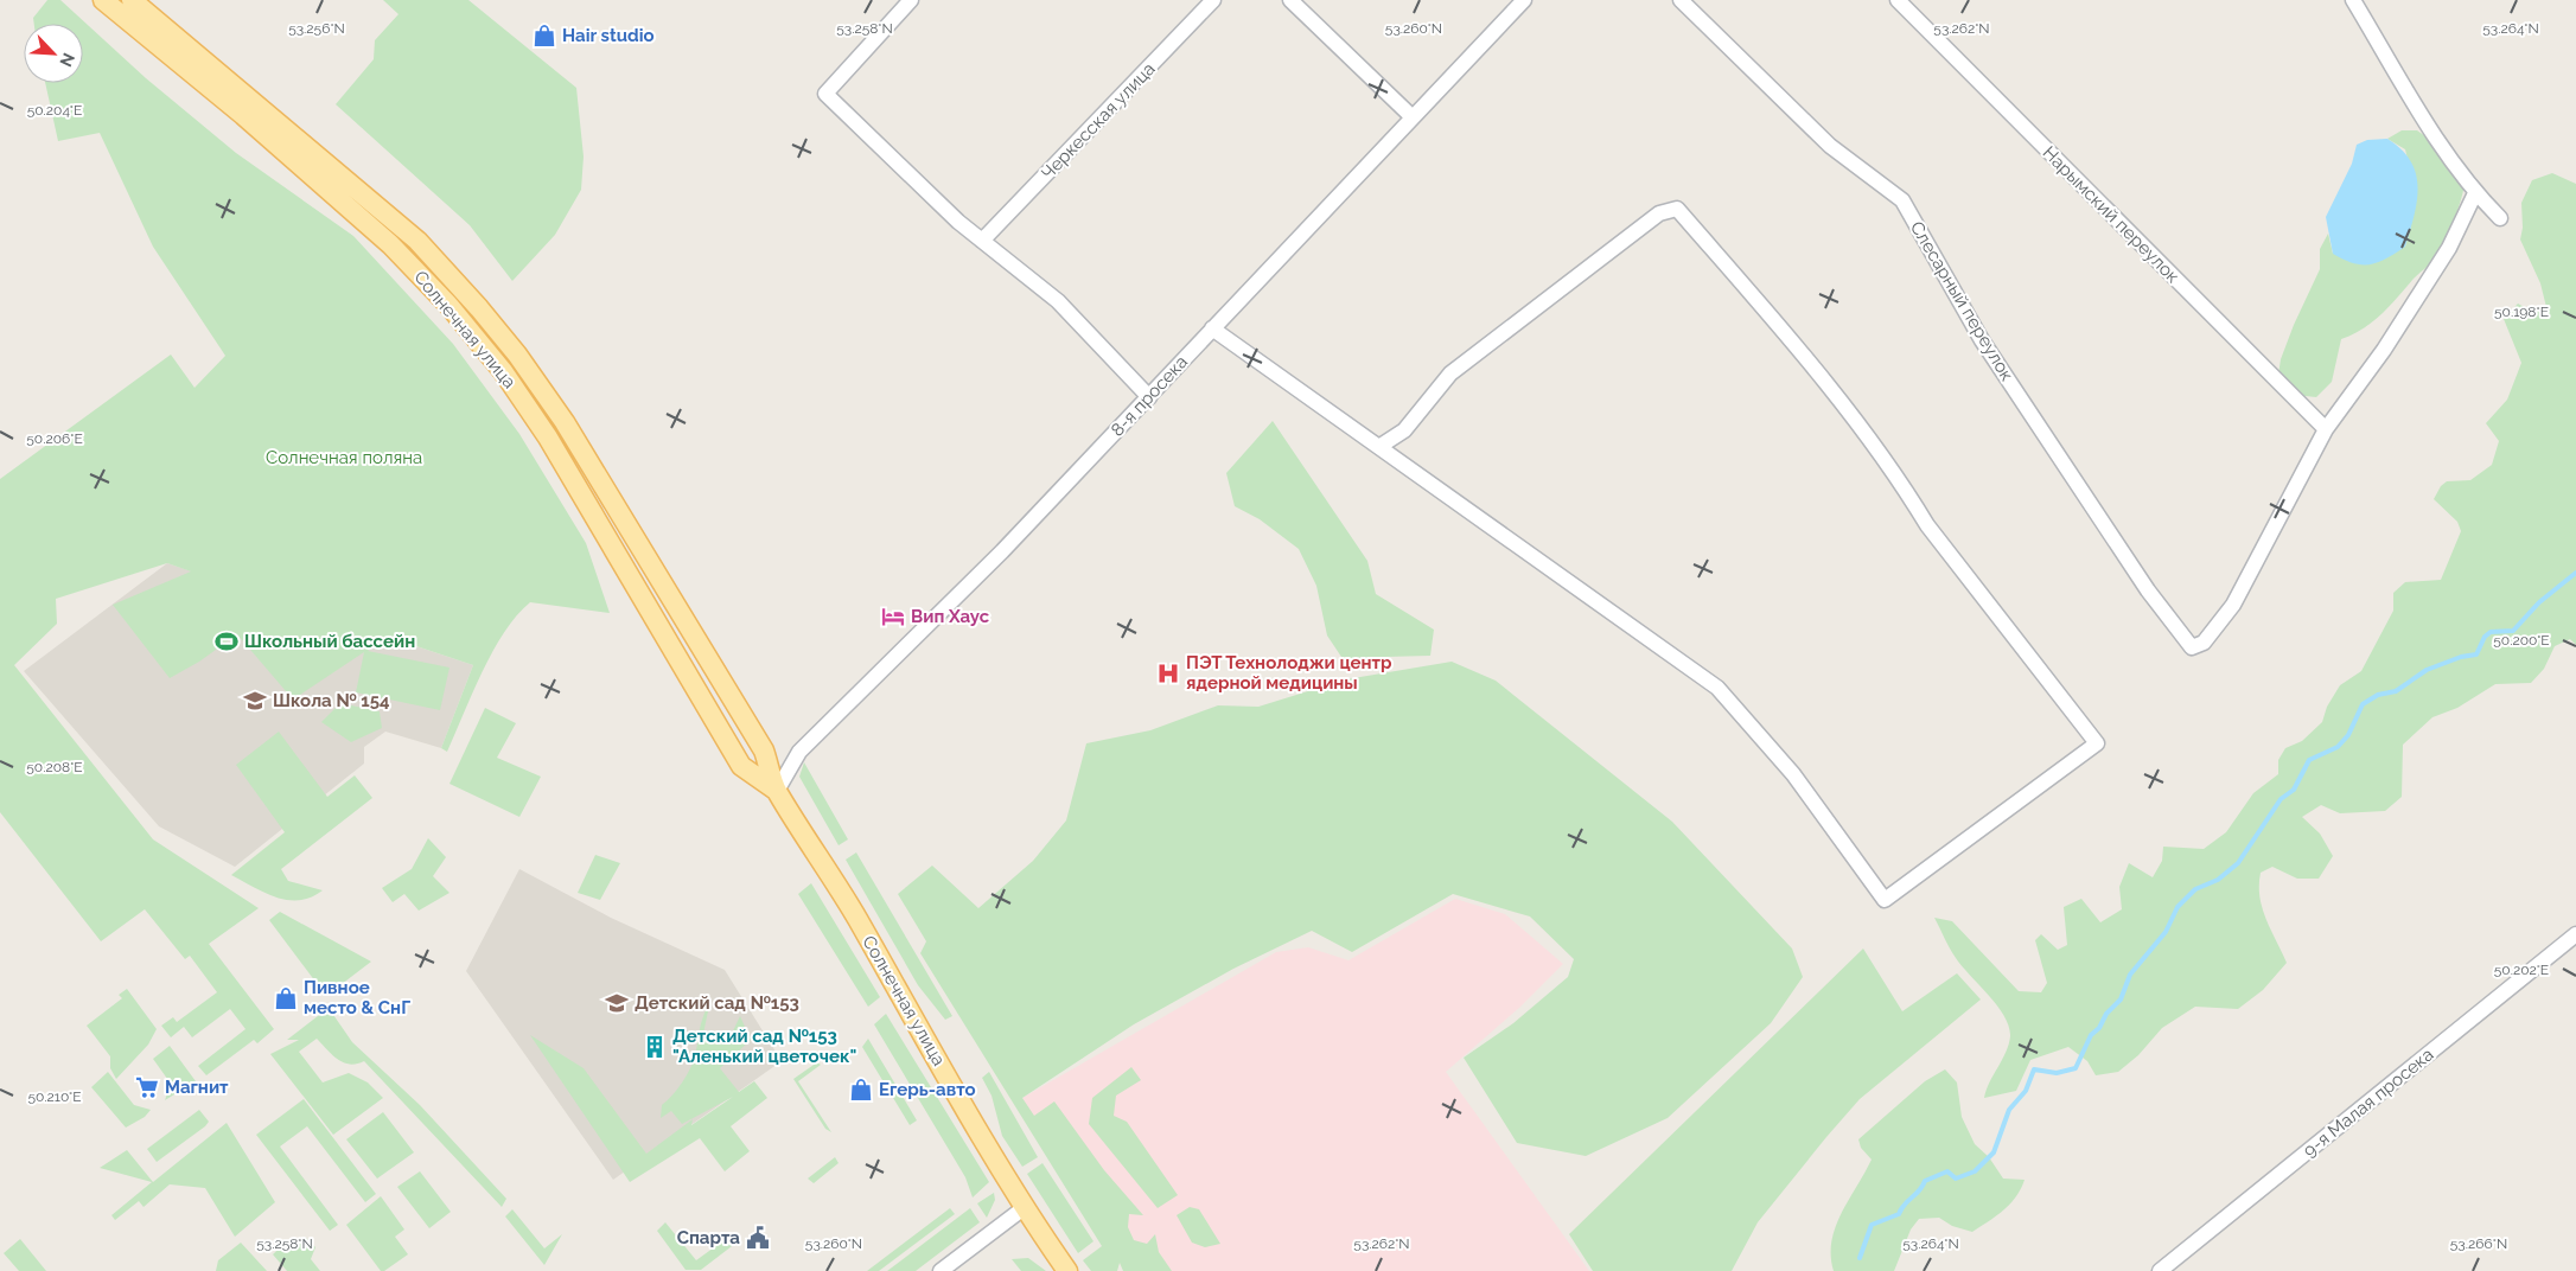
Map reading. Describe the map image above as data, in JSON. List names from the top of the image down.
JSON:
{
  "streets": {
    "main road": ["Солнечная улица"],
    "street": [
      "Черкесская улица",
      "Нарымский переулок",
      "Слесарный переулок",
      "8-я просека",
      "9-я Малая просека"
    ]
  },
  "crossings": [
    ["Нарымский переулок", "Слесарный переулок"],
    ["Солнечная улица", "8-я просека"]
  ],
  "parks": ["Солнечная поляна"],
  "places": {
    "shop": ["Hair studio", "Пивное место & СнГ", "Егерь-авто"],
    "hotel": ["Вип Хаус"],
    "sports": ["Школьный бассейн"],
    "hospital": ["ПЭТ Технолоджи центр ядерной медицины"],
    "school or university": ["Школа № 154", "Детский сад №153"],
    "building": ["Детский сад №153 \"Аленький цветочек\""],
    "supermarket": ["Магнит"],
    "public building": ["Спарта"]
  },
  "north": "bottom right",
  "coordinates": [
    "53.256°N",
    "53.258°N",
    "53.264°N",
    "53.260°N",
    "53.262°N",
    "50.204°E",
    "50.198°E",
    "50.206°E",
    "50.200°E",
    "50.208°E",
    "50.202°E",
    "50.210°E",
    "53.266°N"
  ]
}
